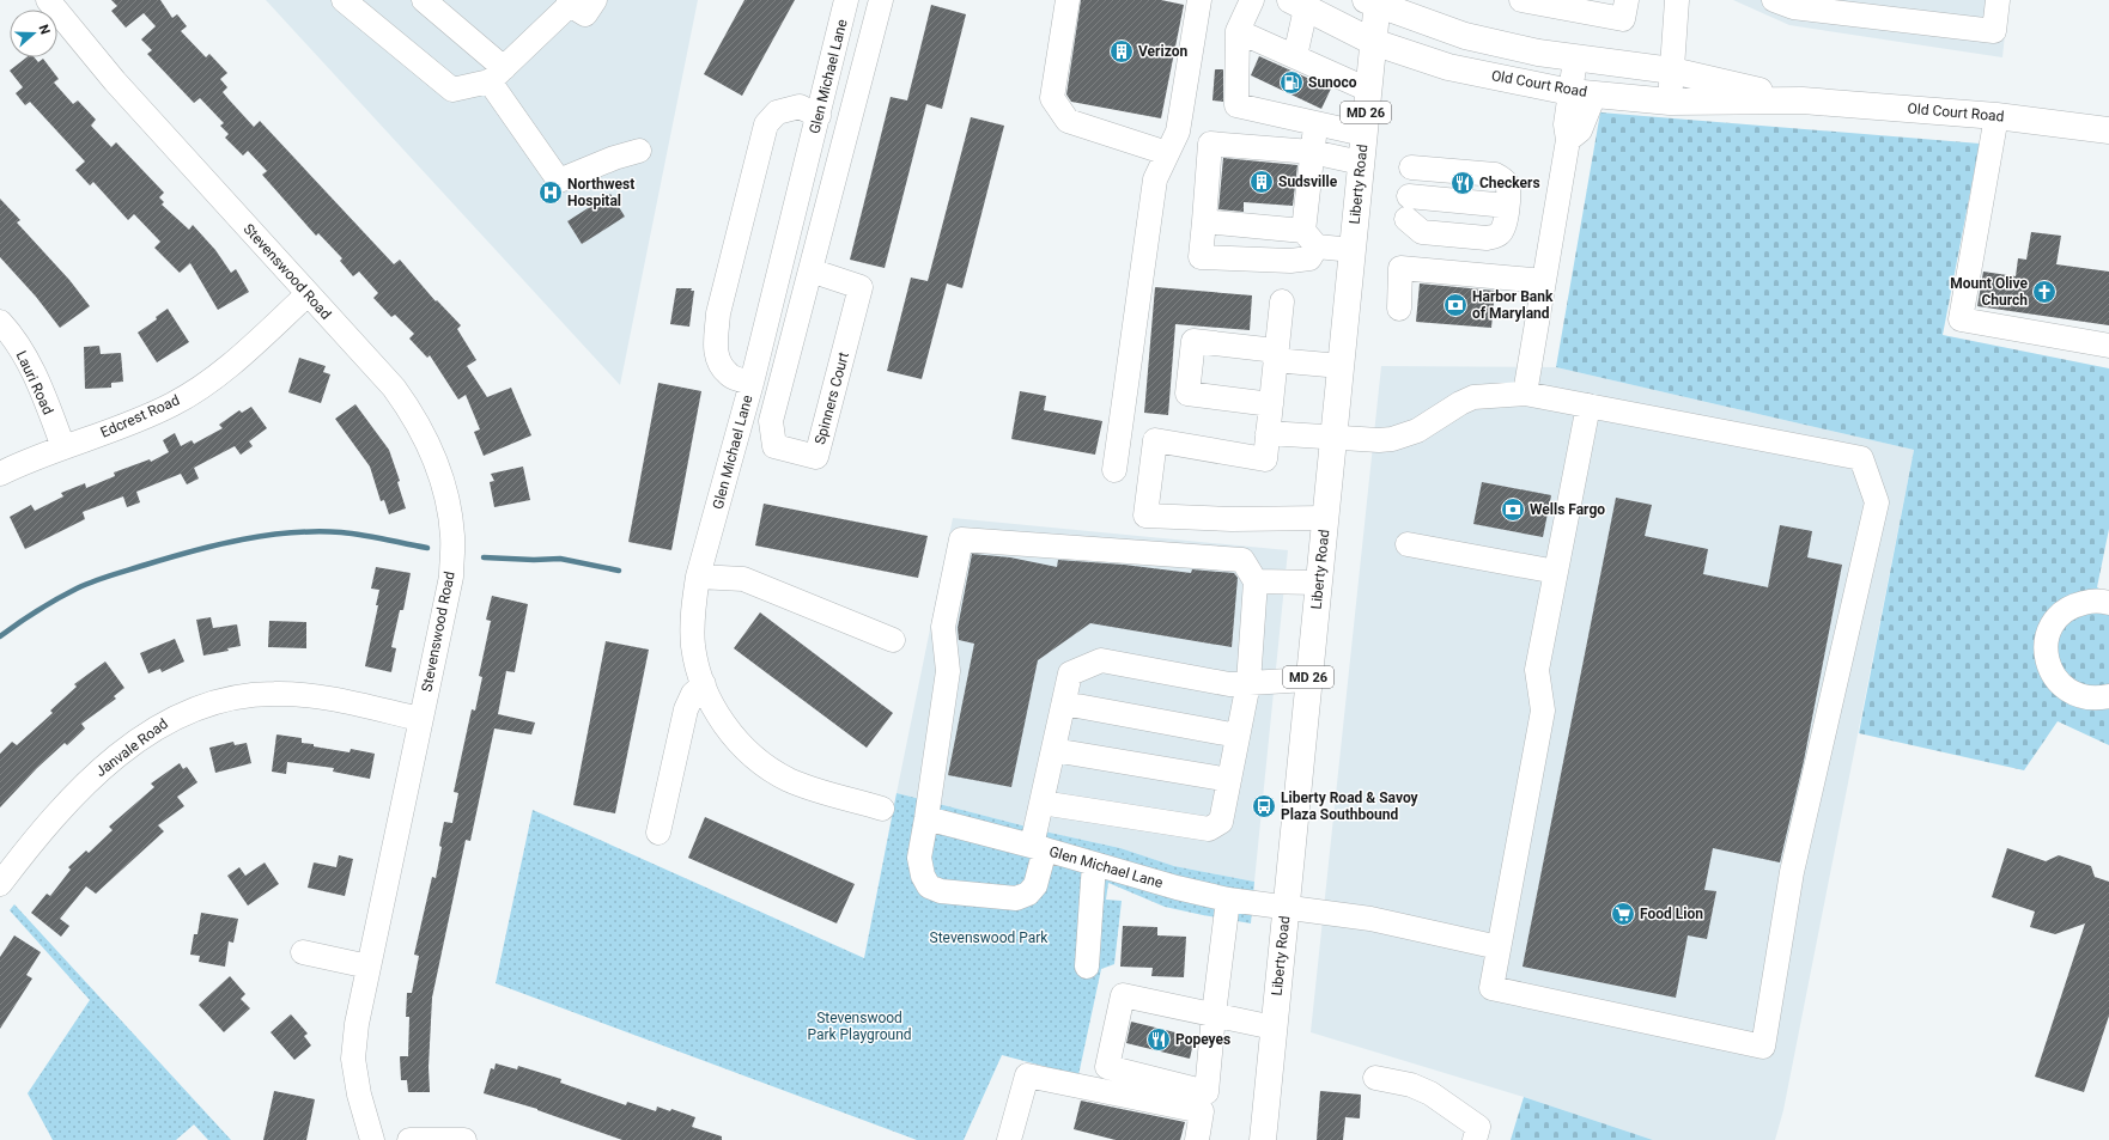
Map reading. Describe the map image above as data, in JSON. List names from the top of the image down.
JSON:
{
  "streets": {
    "main road": ["Old Court Road", "MD 26", "Liberty Road"],
    "street": [
      "Glen Michael Lane",
      "Stevenswood Road",
      "Lauri Road",
      "Spinners Court",
      "Edcrest Road",
      "Janvale Road"
    ]
  },
  "crossings": [
    ["Glen Michael Lane", "Liberty Road"],
    ["Old Court Road", "Liberty Road"],
    ["Stevenswood Road", "Edcrest Road"],
    ["Stevenswood Road", "Janvale Road"],
    ["Lauri Road", "Edcrest Road"]
  ],
  "parks": ["Stevenswood Park", "Stevenswood Park Playground"],
  "places": {
    "building": ["Verizon", "Sudsville"],
    "fuel station": ["Sunoco"],
    "restaurant": ["Checkers", "Popeyes"],
    "hospital": ["Northwest Hospital"],
    "church": ["Mount Olive Church"],
    "bank": ["Harbor Bank of Maryland", "Wells Fargo"],
    "bus stop": ["Liberty Road & Savoy Plaza Southbound"],
    "supermarket": ["Food Lion"]
  },
  "north": "right"
}
